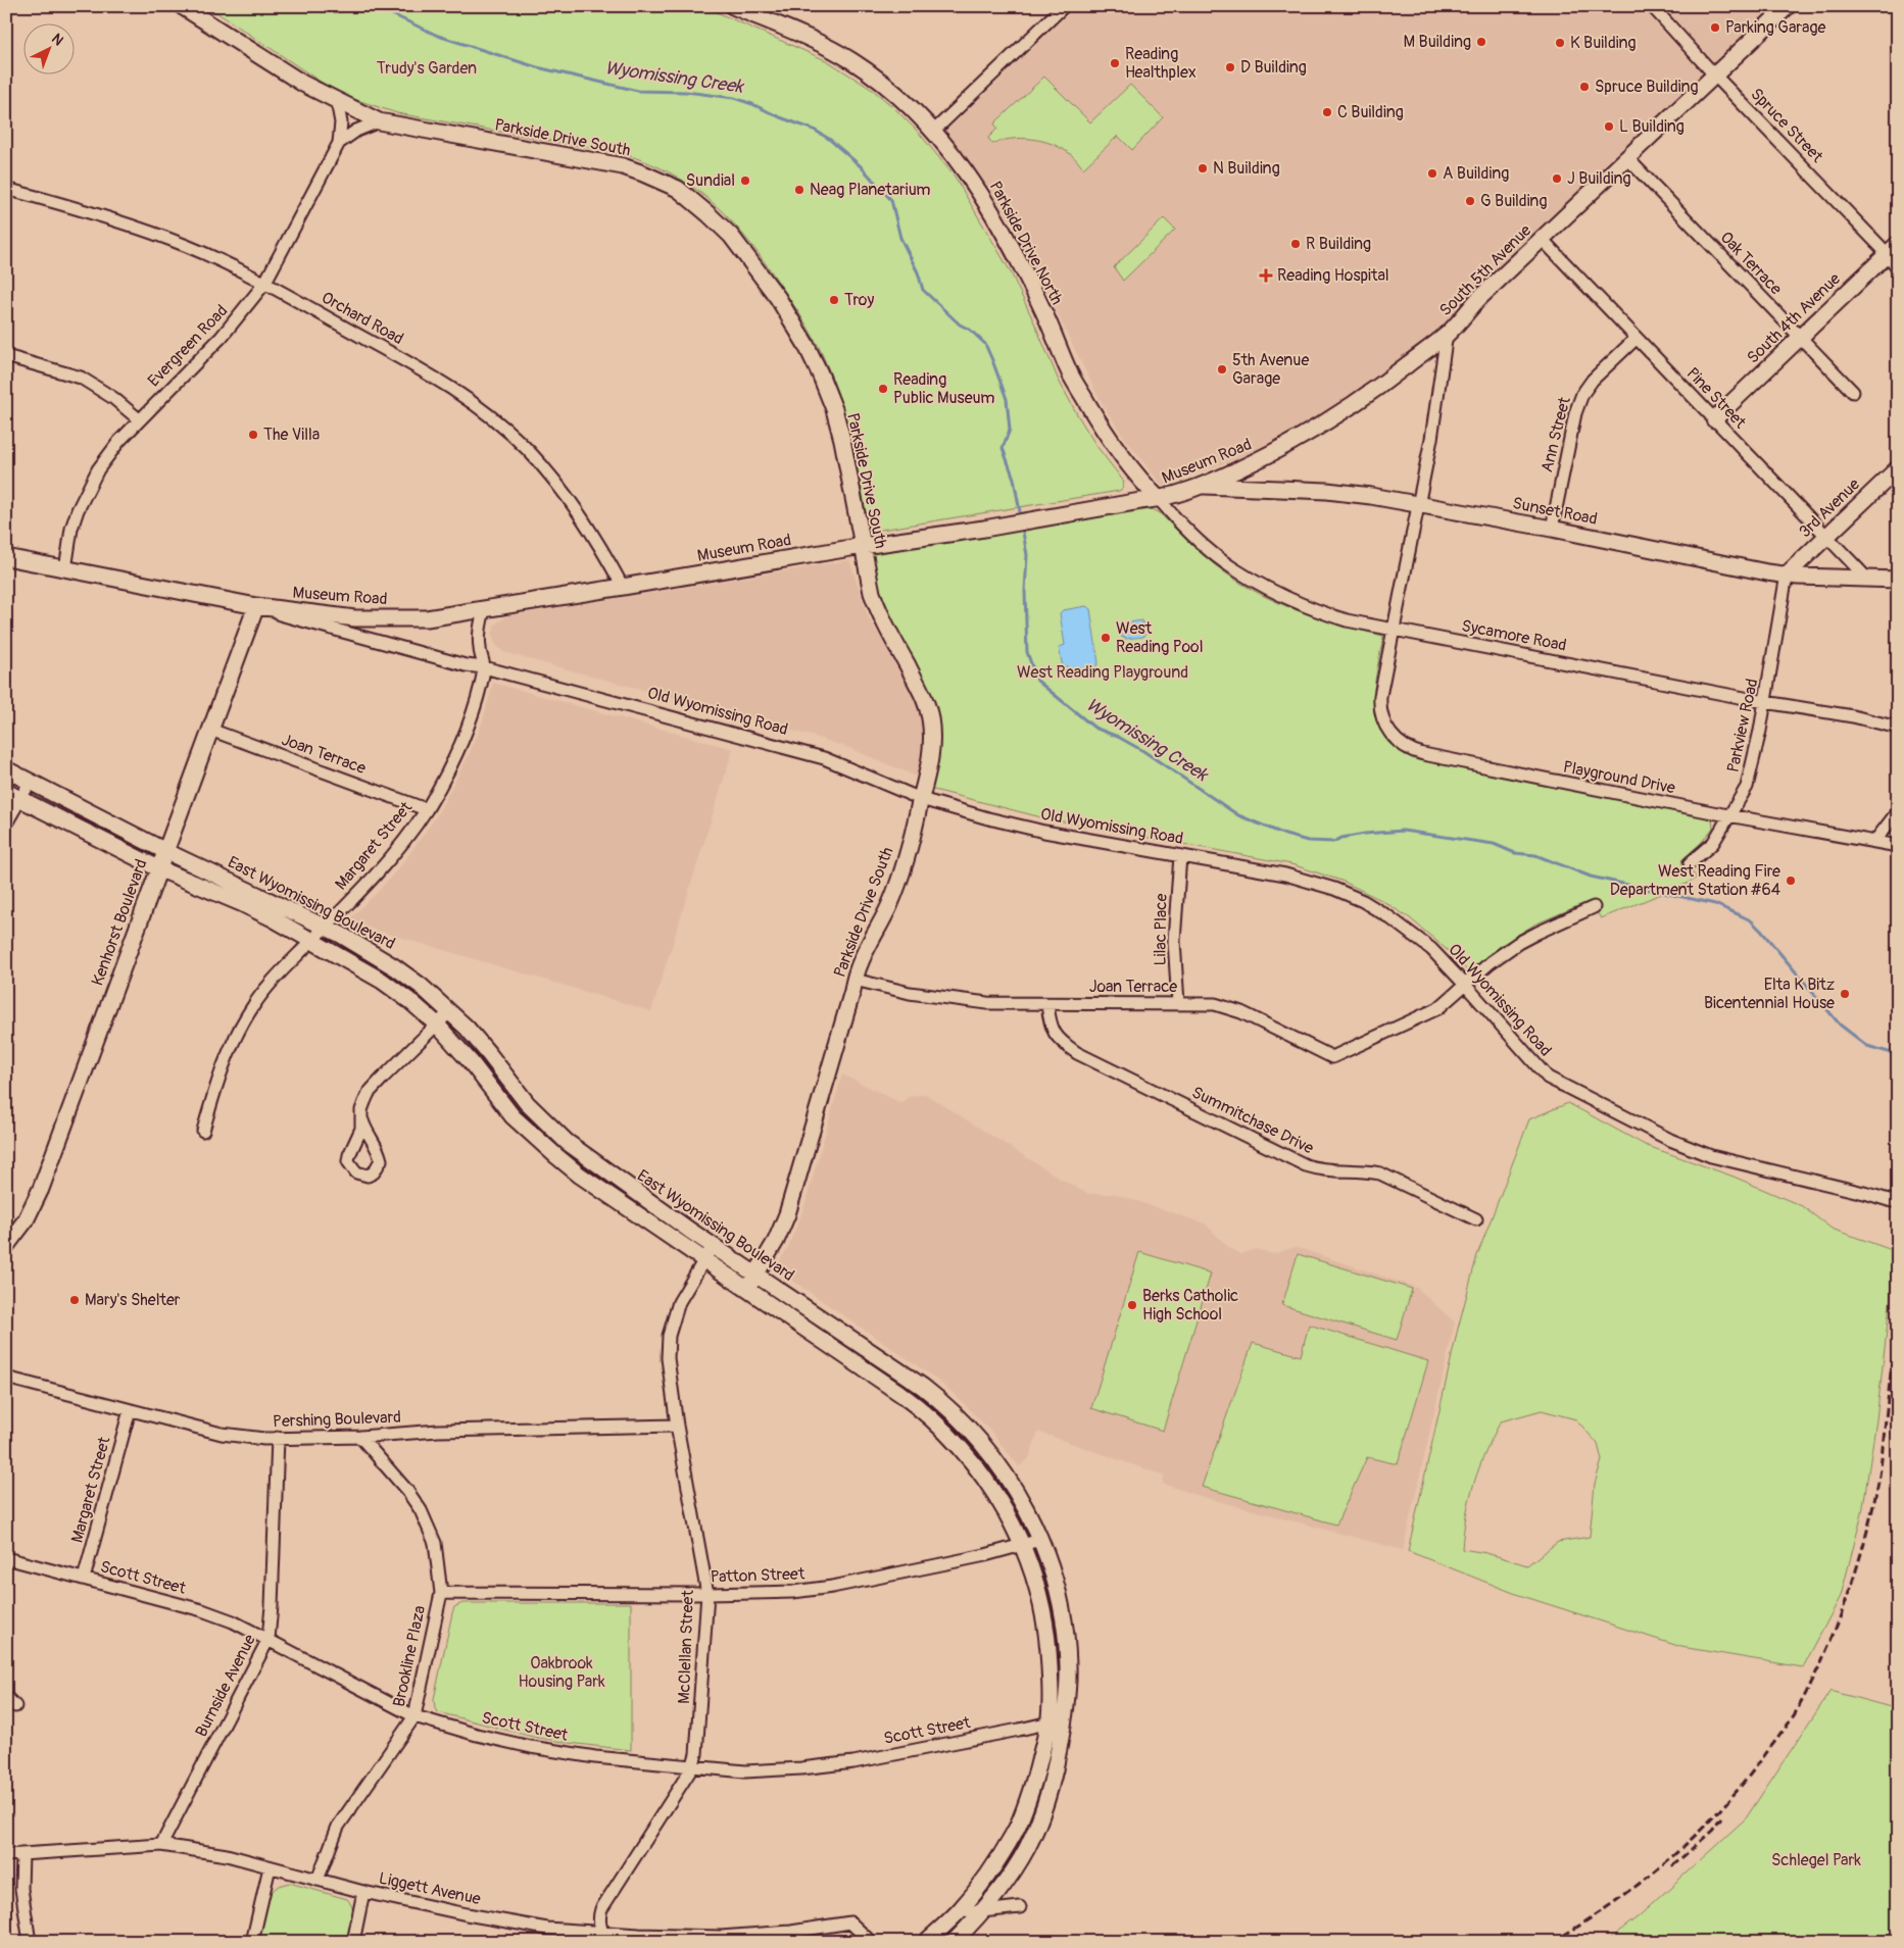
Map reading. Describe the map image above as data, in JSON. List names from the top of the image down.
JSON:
{
  "streets": {
    "street": [
      "Spruce Street",
      "Parkside Drive South",
      "Parkside Drive North",
      "Oak Terrace",
      "South 5th Avenue",
      "Orchard Road",
      "South 4th Avenue",
      "Evergreen Road",
      "Pine Street",
      "Ann Street",
      "Museum Road",
      "3rd Avenue",
      "Sunset Road",
      "Sycamore Road",
      "Old Wyomissing Road",
      "Parkview Road",
      "Joan Terrace",
      "Playground Drive",
      "Margaret Street",
      "East Wyomissing Boulevard",
      "Kenhorst Boulevard",
      "Lilac Place",
      "Summitchase Drive",
      "Pershing Boulevard",
      "Patton Street",
      "Scott Street",
      "McClellan Street",
      "Brookline Plaza",
      "Burnside Avenue",
      "Liggett Avenue"
    ]
  },
  "crossings": [
    ["Spruce Street", "South 5th Avenue"],
    ["Spruce Street", "South 4th Avenue"],
    ["Parkside Drive South", "Evergreen Road"],
    ["Parkside Drive South", "Museum Road"],
    ["Parkside Drive South", "Old Wyomissing Road"],
    ["Parkside Drive South", "Joan Terrace"],
    ["Parkside Drive South", "East Wyomissing Boulevard"],
    ["Parkside Drive North", "Museum Road"],
    ["Parkside Drive North", "Sycamore Road"],
    ["Oak Terrace", "South 5th Avenue"],
    ["Oak Terrace", "South 4th Avenue"],
    ["South 5th Avenue", "Pine Street"],
    ["South 5th Avenue", "Museum Road"],
    ["South 5th Avenue", "Sunset Road"],
    ["South 5th Avenue", "Sycamore Road"],
    ["South 5th Avenue", "Playground Drive"],
    ["Orchard Road", "Evergreen Road"],
    ["Orchard Road", "Museum Road"],
    ["South 4th Avenue", "Pine Street"],
    ["Evergreen Road", "Museum Road"],
    ["Pine Street", "Ann Street"],
    ["Pine Street", "3rd Avenue"],
    ["Pine Street", "Sunset Road"],
    ["Ann Street", "Sunset Road"],
    ["Museum Road", "Sunset Road"],
    ["Museum Road", "Sycamore Road"],
    ["Museum Road", "Old Wyomissing Road"],
    ["Museum Road", "Margaret Street"],
    ["Museum Road", "Kenhorst Boulevard"],
    ["3rd Avenue", "Sunset Road"],
    ["3rd Avenue", "Parkview Road"],
    ["Sunset Road", "Parkview Road"],
    ["Sycamore Road", "Parkview Road"],
    ["Old Wyomissing Road", "Joan Terrace"],
    ["Old Wyomissing Road", "Margaret Street"],
    ["Old Wyomissing Road", "Kenhorst Boulevard"],
    ["Old Wyomissing Road", "Lilac Place"],
    ["Parkview Road", "Playground Drive"],
    ["Joan Terrace", "Margaret Street"],
    ["Joan Terrace", "Kenhorst Boulevard"],
    ["Joan Terrace", "Lilac Place"],
    ["Joan Terrace", "Summitchase Drive"],
    ["Margaret Street", "East Wyomissing Boulevard"],
    ["Margaret Street", "Pershing Boulevard"],
    ["Margaret Street", "Scott Street"],
    ["East Wyomissing Boulevard", "Kenhorst Boulevard"],
    ["East Wyomissing Boulevard", "Patton Street"],
    ["East Wyomissing Boulevard", "Scott Street"],
    ["East Wyomissing Boulevard", "McClellan Street"],
    ["Pershing Boulevard", "McClellan Street"],
    ["Pershing Boulevard", "Brookline Plaza"],
    ["Pershing Boulevard", "Burnside Avenue"],
    ["Patton Street", "McClellan Street"],
    ["Patton Street", "Brookline Plaza"],
    ["Scott Street", "McClellan Street"],
    ["Scott Street", "Brookline Plaza"],
    ["Scott Street", "Burnside Avenue"],
    ["McClellan Street", "Liggett Avenue"],
    ["Brookline Plaza", "Liggett Avenue"],
    ["Burnside Avenue", "Liggett Avenue"]
  ],
  "water": ["Wyomissing Creek"],
  "parks": [
    "Trudy's Garden",
    "West Reading Playground",
    "Oakbrook Housing Park",
    "Schlegel Park"
  ],
  "places": {
    "other": [
      "Parking Garage",
      "M Building",
      "K Building",
      "Reading Healthplex",
      "D Building",
      "Spruce Building",
      "C Building",
      "L Building",
      "N Building",
      "A Building",
      "J Building",
      "Sundial",
      "Neag Planetarium",
      "G Building",
      "R Building",
      "Troy",
      "5th Avenue Garage",
      "Reading Public Museum",
      "The Villa",
      "West Reading Pool",
      "West Reading Fire Department Station #64",
      "Elta K Bitz Bicentennial House",
      "Mary's Shelter",
      "Berks Catholic High School"
    ],
    "health": ["Reading Hospital"]
  },
  "north": "top right"
}
